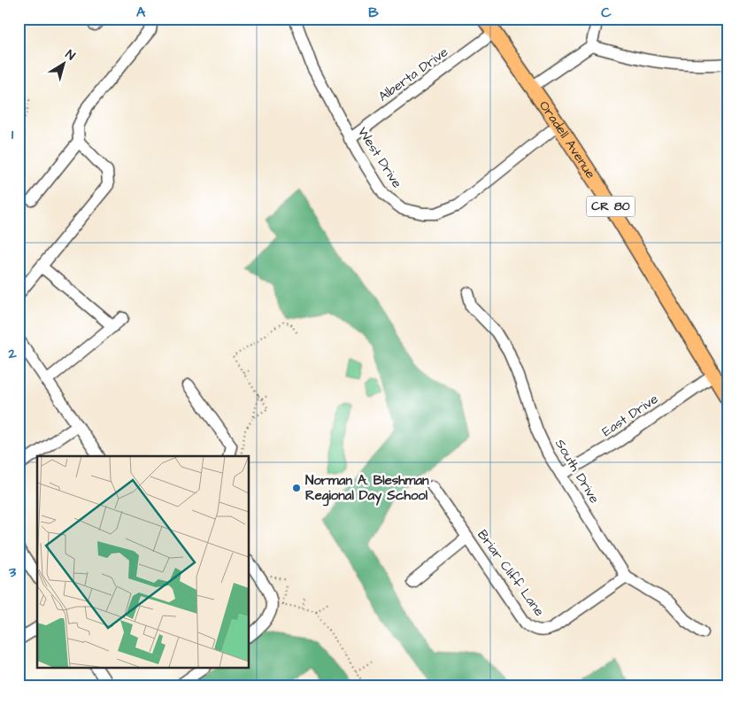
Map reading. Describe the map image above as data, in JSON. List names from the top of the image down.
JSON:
{
  "streets": {
    "main road": ["Oradell Avenue", "CR 80"],
    "street": [
      "Alberta Drive",
      "West Drive",
      "East Drive",
      "South Drive",
      "Briar Cliff Lane"
    ]
  },
  "crossings": [
    ["Alberta Drive", "Oradell Avenue"],
    ["Alberta Drive", "West Drive"],
    ["Oradell Avenue", "West Drive"],
    ["Oradell Avenue", "East Drive"],
    ["East Drive", "South Drive"],
    ["South Drive", "Briar Cliff Lane"]
  ],
  "places": ["Norman A. Bleshman Regional Day School"],
  "north": "top right",
  "grid": {
    "columns": ["A", "B", "C"],
    "rows": ["1", "2", "3"]
  }
}
